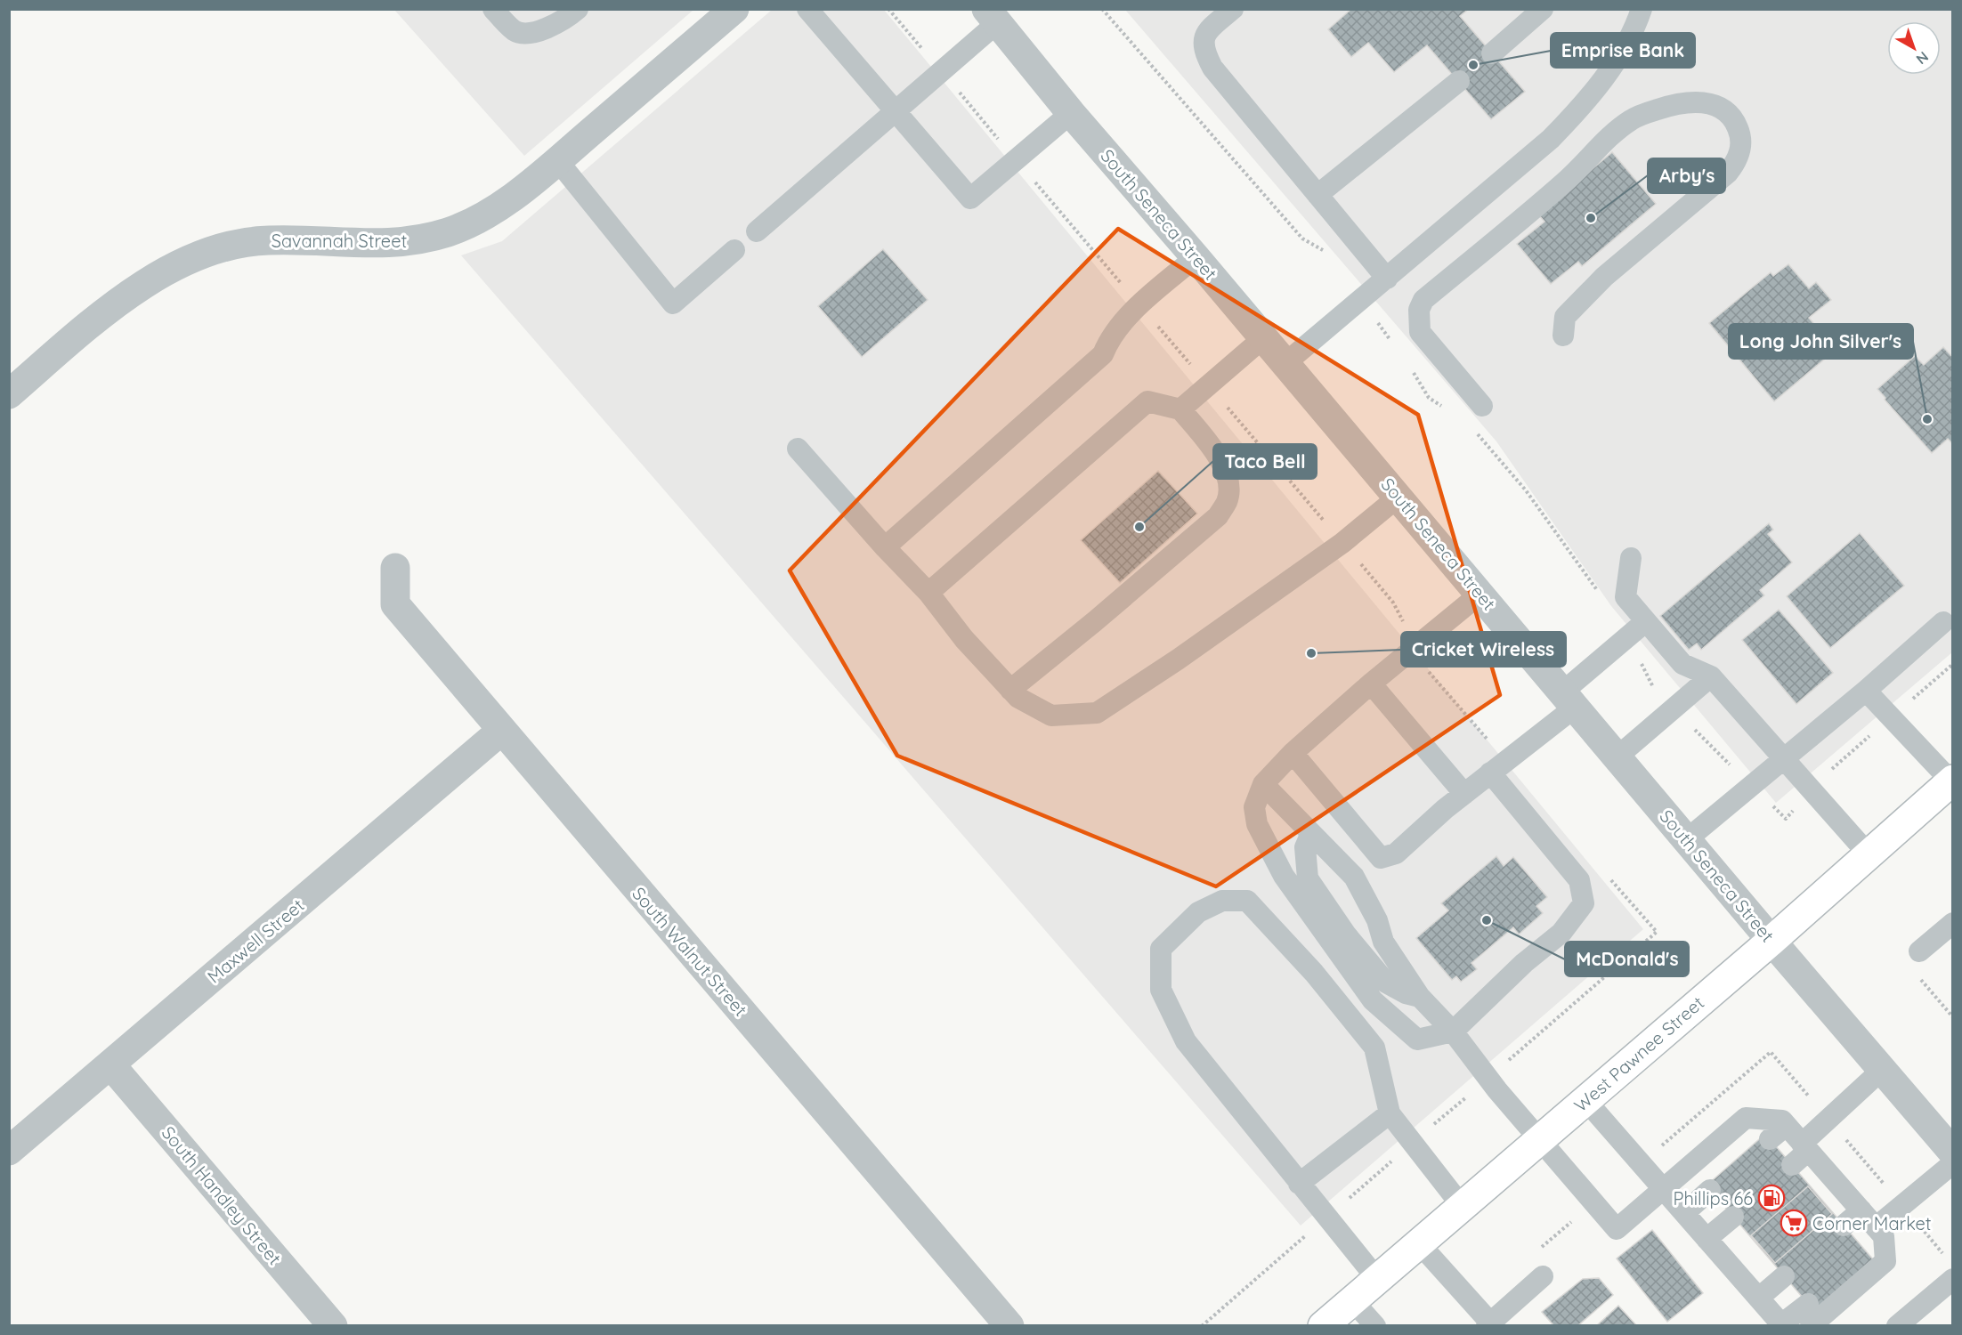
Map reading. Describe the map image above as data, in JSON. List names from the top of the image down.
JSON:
{
  "streets": {
    "main road": ["West Pawnee Street"],
    "street": [
      "South Seneca Street",
      "Savannah Street",
      "Maxwell Street",
      "South Walnut Street",
      "South Handley Street"
    ]
  },
  "crossings": [
    ["South Seneca Street", "West Pawnee Street"],
    ["Maxwell Street", "South Walnut Street"],
    ["Maxwell Street", "South Handley Street"]
  ],
  "places": {
    "other": [
      "Emprise Bank",
      "Arby's",
      "Long John Silver's",
      "Taco Bell",
      "Cricket Wireless",
      "McDonald's"
    ],
    "fuel station": ["Phillips 66"],
    "supermarket": ["Corner Market"]
  },
  "north": "bottom right"
}
